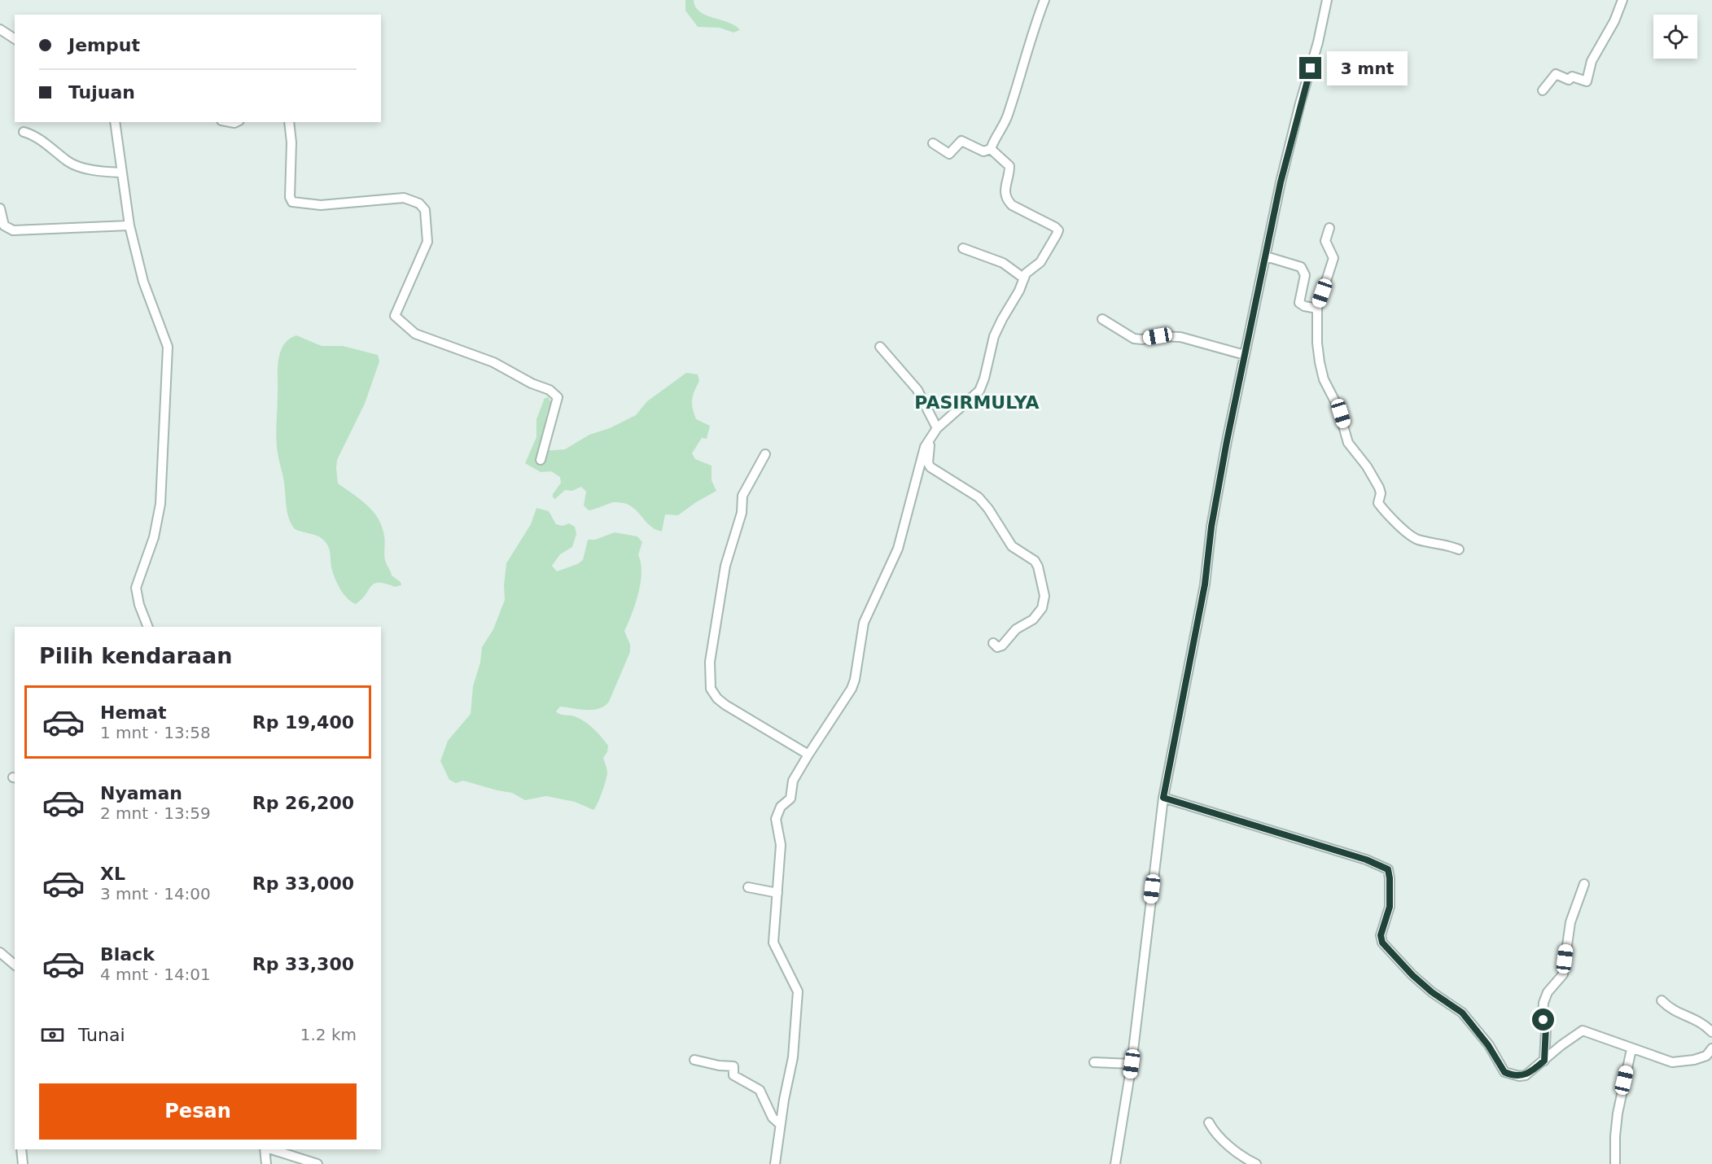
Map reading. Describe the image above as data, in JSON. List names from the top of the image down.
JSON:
{
  "districts": ["PASIRMULYA"],
  "page": {
    "banner": ["Jemput", "Tujuan"],
    "bubble": "3 mnt",
    "heading": "Pilih kendaraan",
    "list": [
      {
        "name": "Hemat",
        "note": "1 mnt · 13:58",
        "value": "Rp 19,400"
      },
      {
        "name": "Nyaman",
        "note": "2 mnt · 13:59",
        "value": "Rp 26,200"
      },
      {
        "name": "XL",
        "note": "3 mnt · 14:00",
        "value": "Rp 33,000"
      },
      {
        "name": "Black",
        "note": "4 mnt · 14:01",
        "value": "Rp 33,300"
      }
    ],
    "pay": ["Tunai", "1.2 km"],
    "buttons": "Pesan"
  }
}
